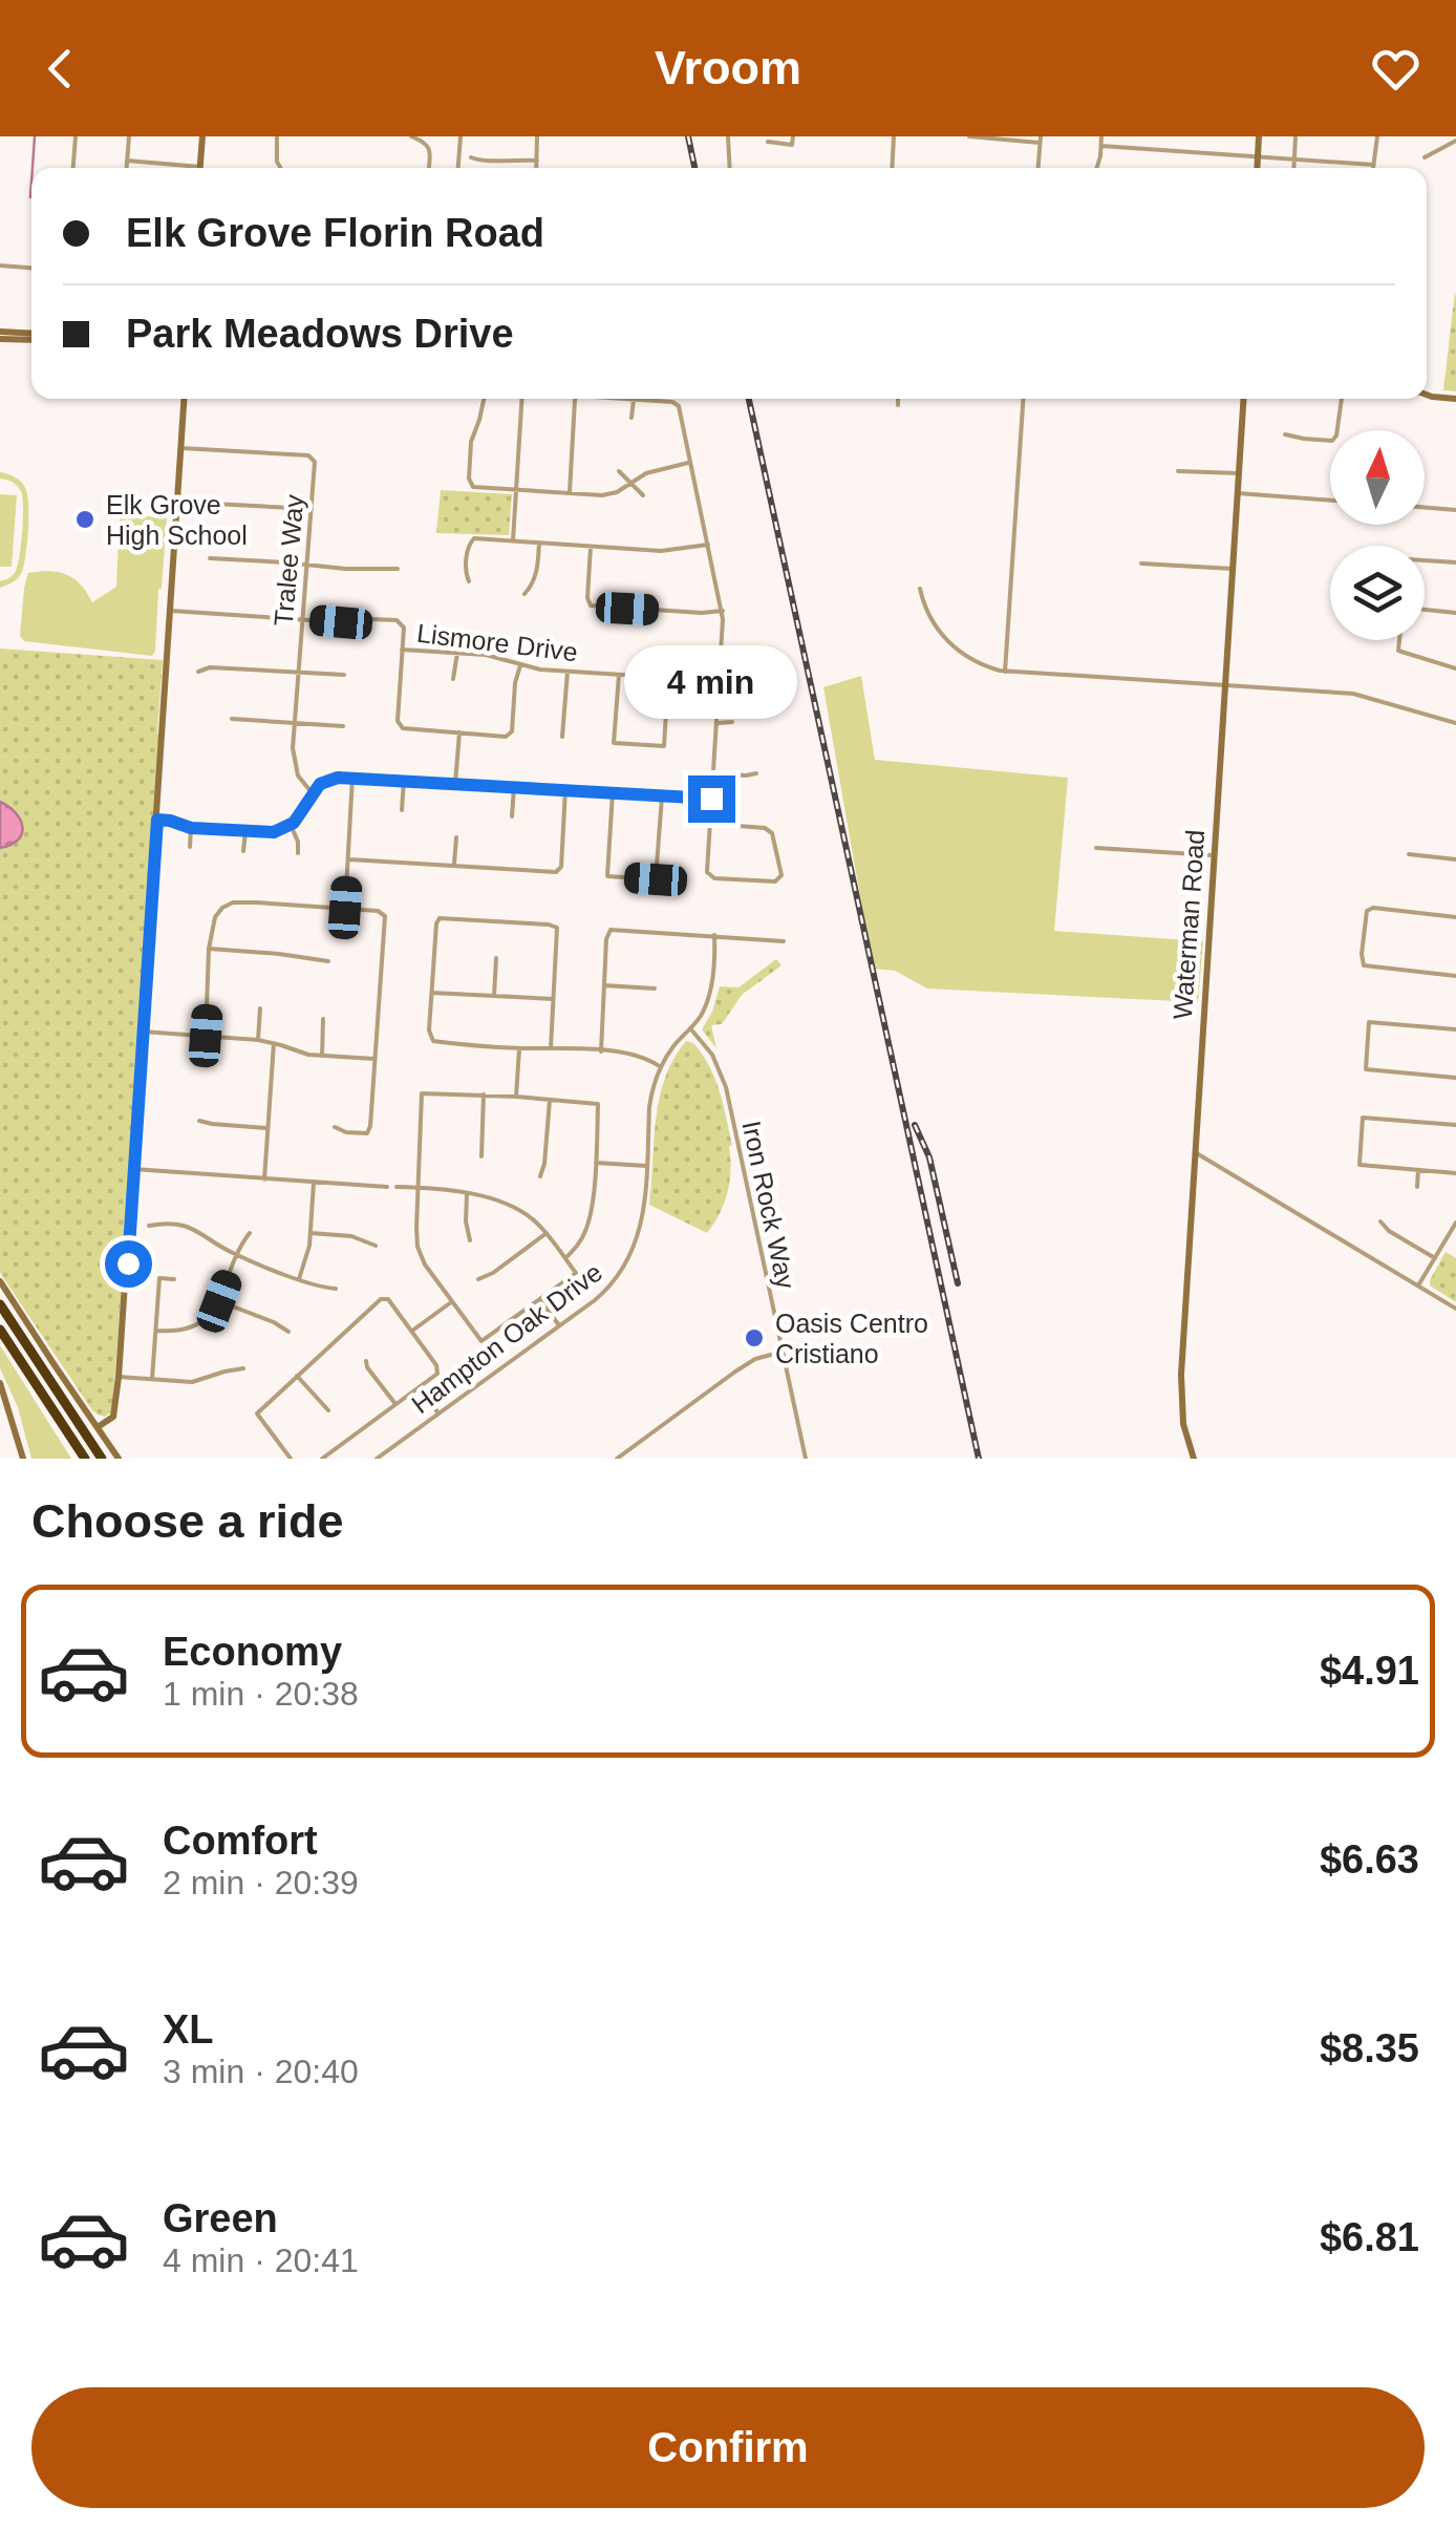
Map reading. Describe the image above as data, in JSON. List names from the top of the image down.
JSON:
{
  "streets": {
    "main road": ["Waterman Road"],
    "street": [
      "Tralee Way",
      "Lismore Drive",
      "Iron Rock Way",
      "Hampton Oak Drive"
    ]
  },
  "crossings": [
    ["Tralee Way", "Lismore Drive"],
    ["Iron Rock Way", "Hampton Oak Drive"]
  ],
  "places": ["Elk Grove High School", "Oasis Centro Cristiano"],
  "north": "top",
  "page": {
    "header": "Vroom",
    "banner": ["Elk Grove Florin Road", "Park Meadows Drive"],
    "bubble": "4 min",
    "heading": "Choose a ride",
    "list": [
      {
        "name": "Economy",
        "note": "1 min · 20:38",
        "value": "$4.91"
      },
      {
        "name": "Comfort",
        "note": "2 min · 20:39",
        "value": "$6.63"
      },
      {
        "name": "XL",
        "note": "3 min · 20:40",
        "value": "$8.35"
      },
      {
        "name": "Green",
        "note": "4 min · 20:41",
        "value": "$6.81"
      }
    ],
    "buttons": "Confirm"
  }
}
